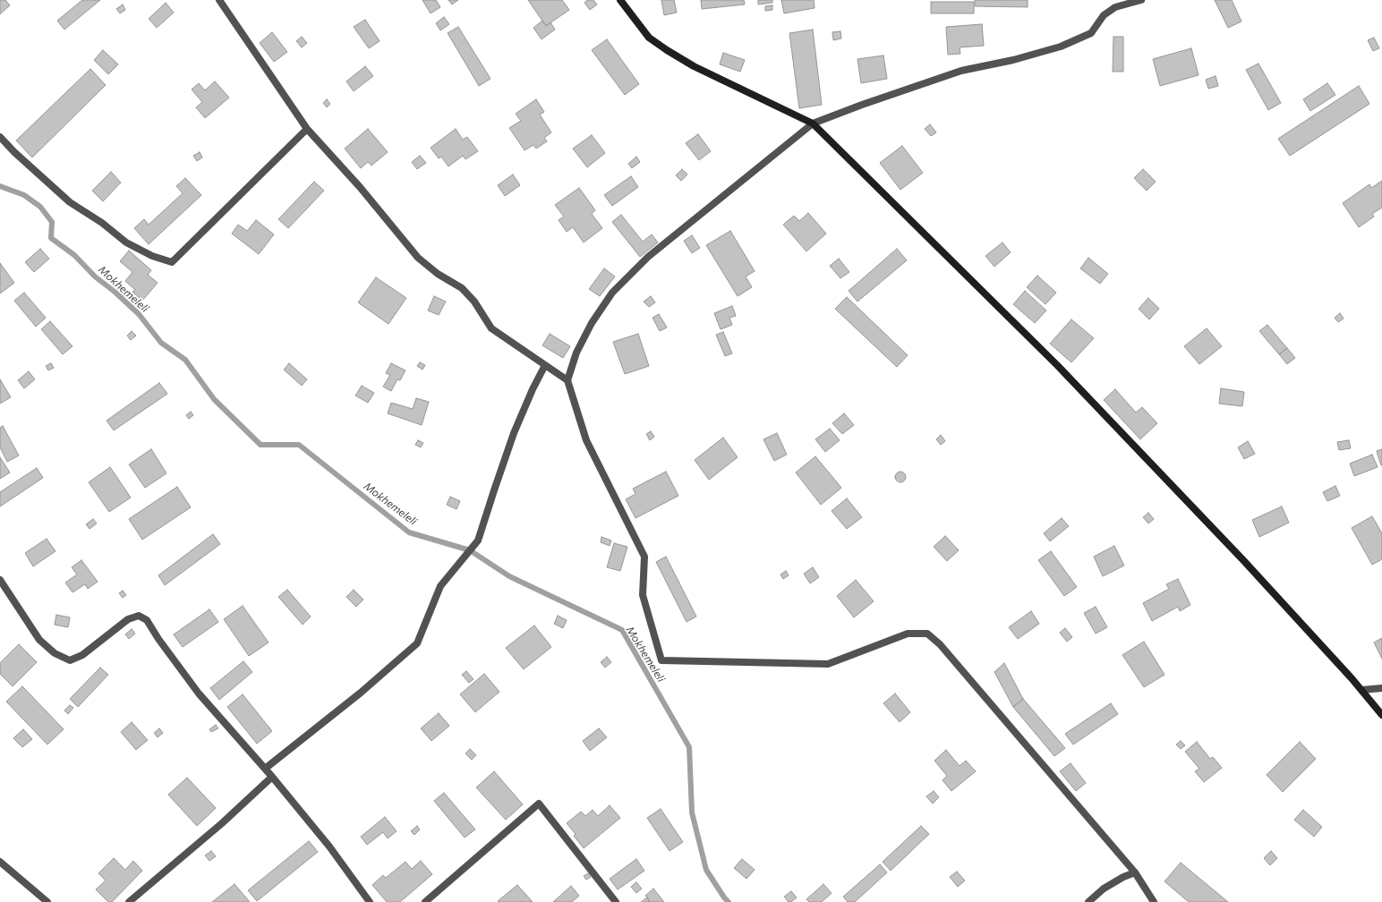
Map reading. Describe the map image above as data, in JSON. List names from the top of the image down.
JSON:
{
  "water": ["Mokhemeleli"]
}
